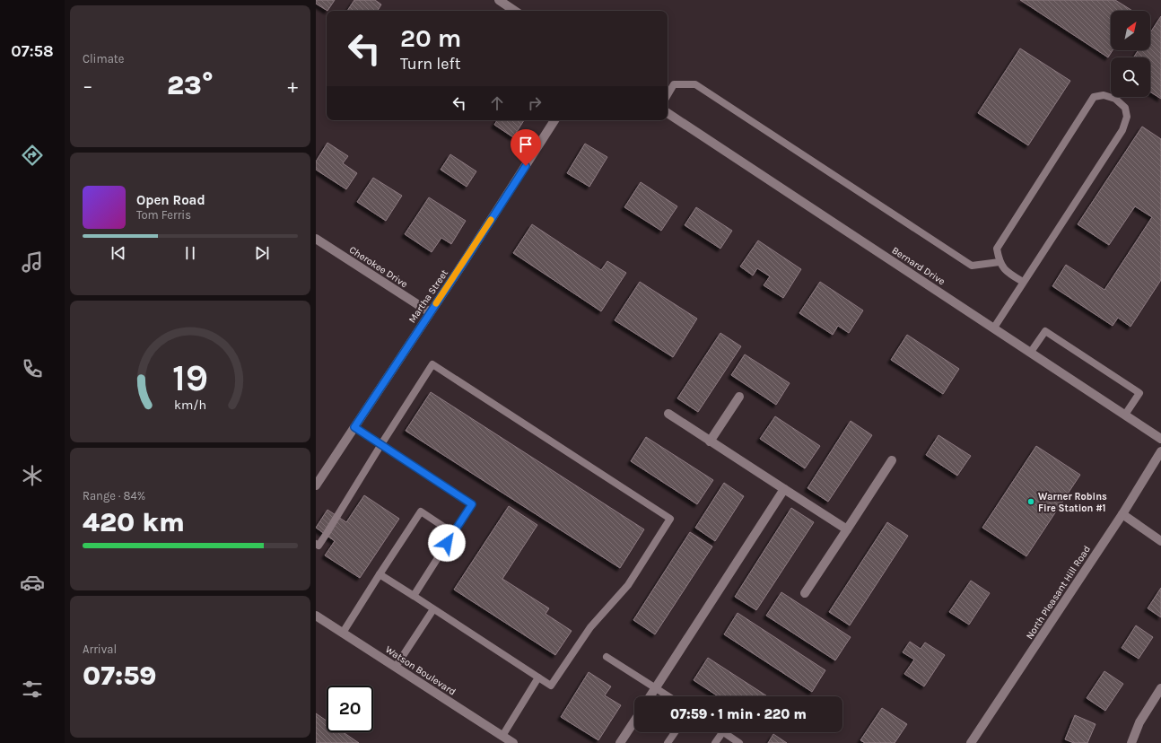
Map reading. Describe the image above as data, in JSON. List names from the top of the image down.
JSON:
{
  "streets": {
    "street": [
      "Bernard Drive",
      "Cherokee Drive",
      "Martha Street",
      "North Pleasant Hill Road",
      "Watson Boulevard"
    ]
  },
  "crossings": [
    ["Cherokee Drive", "Martha Street"]
  ],
  "places": ["Warner Robins Fire Station #1"],
  "north": "top right",
  "page": {
    "tabs": "07:58",
    "tile": [
      "Climate",
      ["Range · 84%", "420 km"],
      ["Arrival", "07:59"]
    ],
    "turn": ["20 m", "Turn left"],
    "heat": ["−", "23°", "+"],
    "song": ["Open Road", "Tom Ferris"],
    "limit": "20",
    "trip": "07:59 · 1 min · 220 m",
    "gauge": ["19", "km/h"]
  }
}
